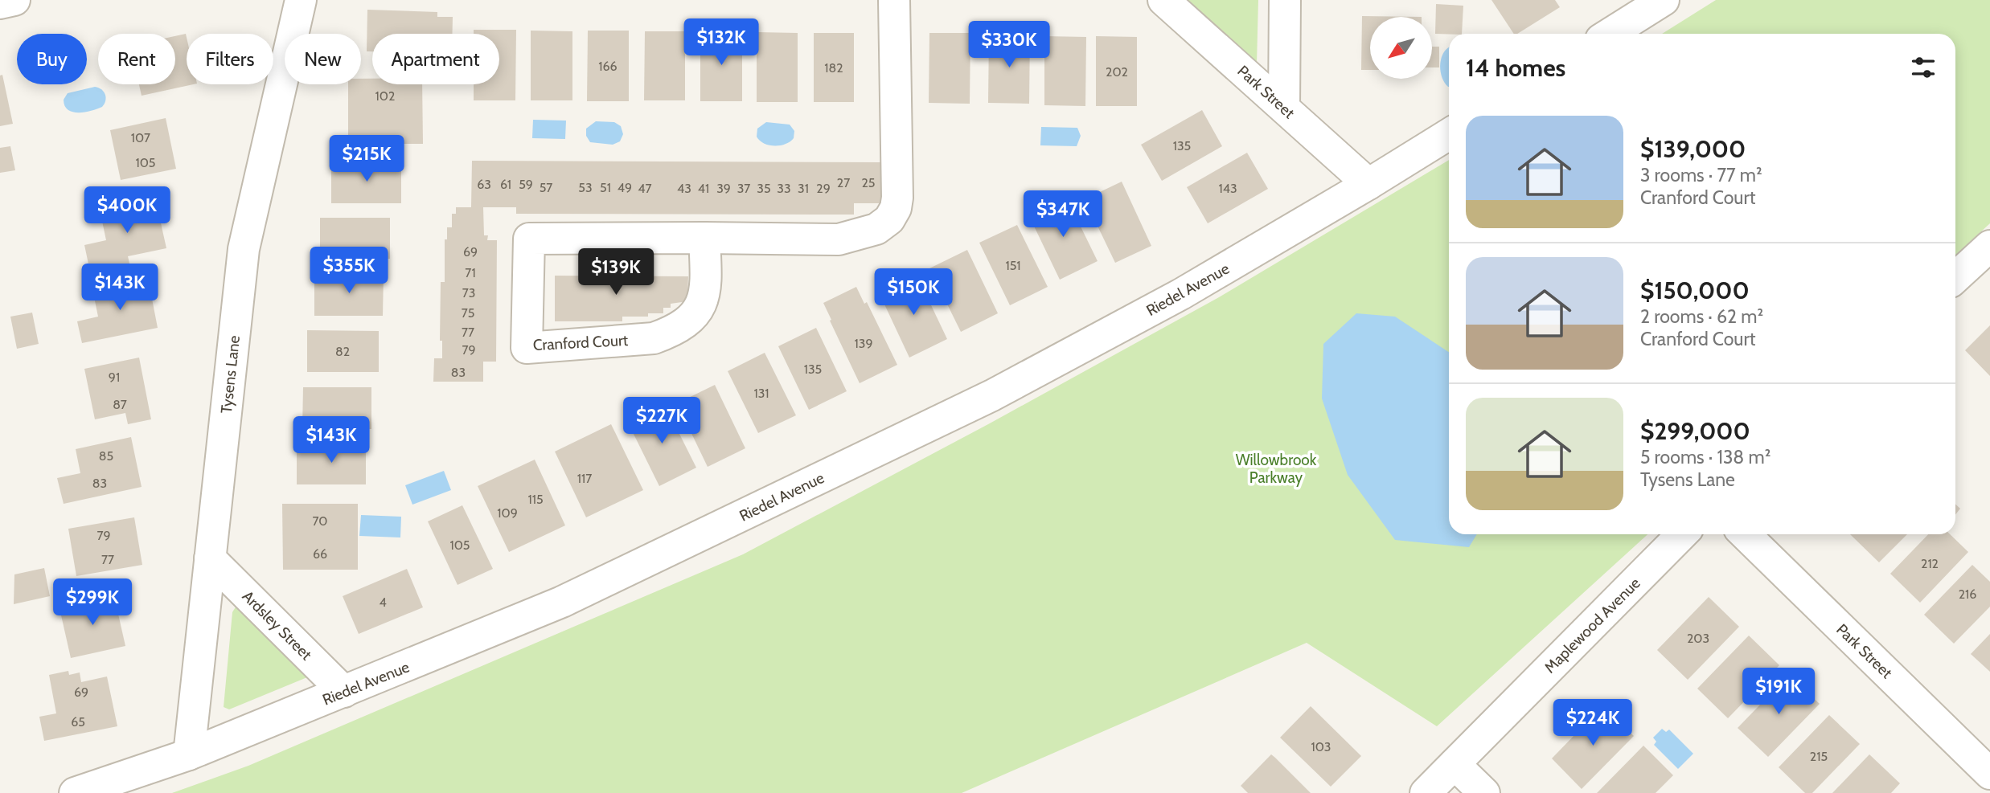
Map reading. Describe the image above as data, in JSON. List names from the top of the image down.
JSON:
{
  "streets": {
    "street": [
      "Park Street",
      "Riedel Avenue",
      "Cranford Court",
      "Tysens Lane",
      "Ardsley Street",
      "Maplewood Avenue"
    ]
  },
  "crossings": [
    ["Park Street", "Riedel Avenue"],
    ["Riedel Avenue", "Tysens Lane"],
    ["Riedel Avenue", "Ardsley Street"],
    ["Tysens Lane", "Ardsley Street"]
  ],
  "parks": ["Willowbrook Parkway"],
  "house_numbers": [
    "166",
    "182",
    "202",
    "102",
    "107",
    "135",
    "105",
    "27",
    "25",
    "63",
    "61",
    "59",
    "57",
    "53",
    "51",
    "49",
    "47",
    "43",
    "41",
    "39",
    "37",
    "35",
    "33",
    "31",
    "29",
    "143",
    "69",
    "151",
    "71",
    "73",
    "75",
    "77",
    "139",
    "79",
    "82",
    "135",
    "83",
    "91",
    "131",
    "87",
    "85",
    "117",
    "83",
    "115",
    "109",
    "70",
    "79",
    "105",
    "66",
    "77",
    "212",
    "216",
    "4",
    "203",
    "69",
    "65",
    "103",
    "215"
  ],
  "north": "bottom left",
  "page": {
    "price": [
      "$132K",
      "$330K",
      "$215K",
      "$400K",
      "$347K",
      "$355K",
      "$139K",
      "$143K",
      "$150K",
      "$227K",
      "$143K",
      "$299K",
      "$191K",
      "$224K"
    ],
    "chip": [
      "Buy",
      "Rent",
      "Filters",
      "New",
      "Apartment"
    ],
    "heading": "14 homes",
    "list": [
      {
        "name": "$139,000",
        "note": "3 rooms · 77 m² · Cranford Court"
      },
      {
        "name": "$150,000",
        "note": "2 rooms · 62 m² · Cranford Court"
      },
      {
        "name": "$299,000",
        "note": "5 rooms · 138 m² · Tysens Lane"
      }
    ]
  }
}
